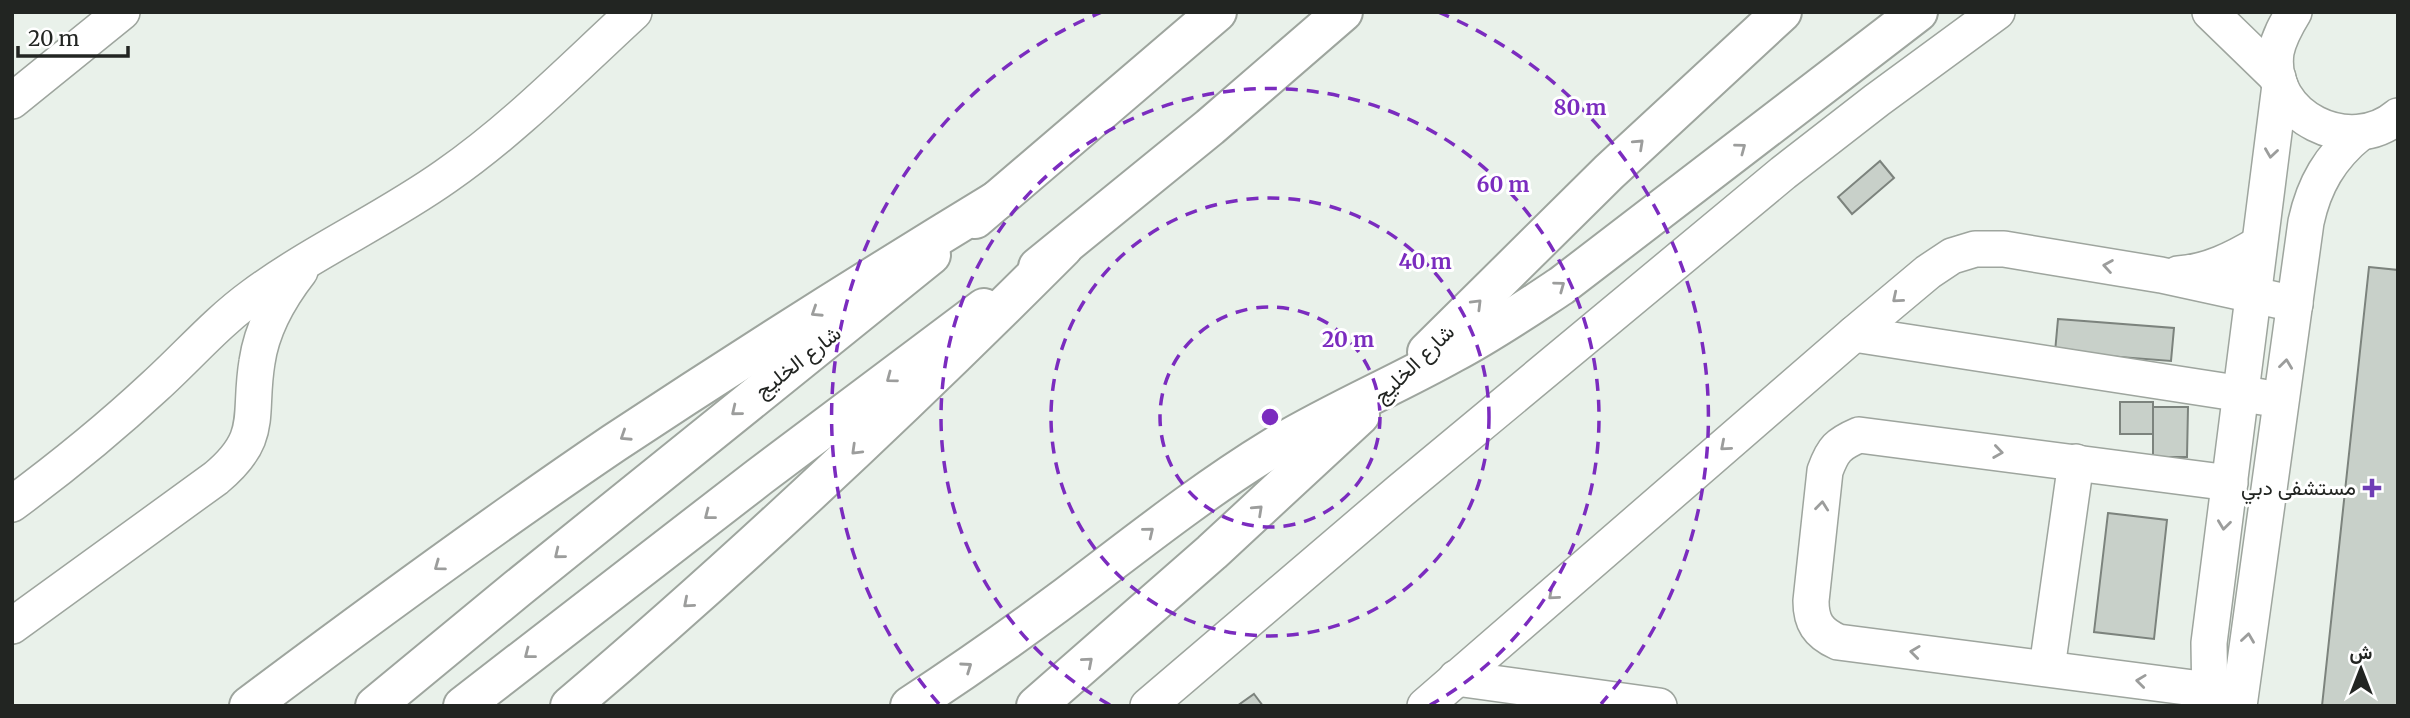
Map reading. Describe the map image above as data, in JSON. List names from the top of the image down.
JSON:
{
  "streets": {
    "main road": ["شارع الخليج"]
  },
  "places": {
    "health": ["مستشفى دبي"]
  },
  "scale_bar": "20 m",
  "north": "top",
  "rings": [
    "80 m",
    "60 m",
    "40 m",
    "20 m"
  ]
}
